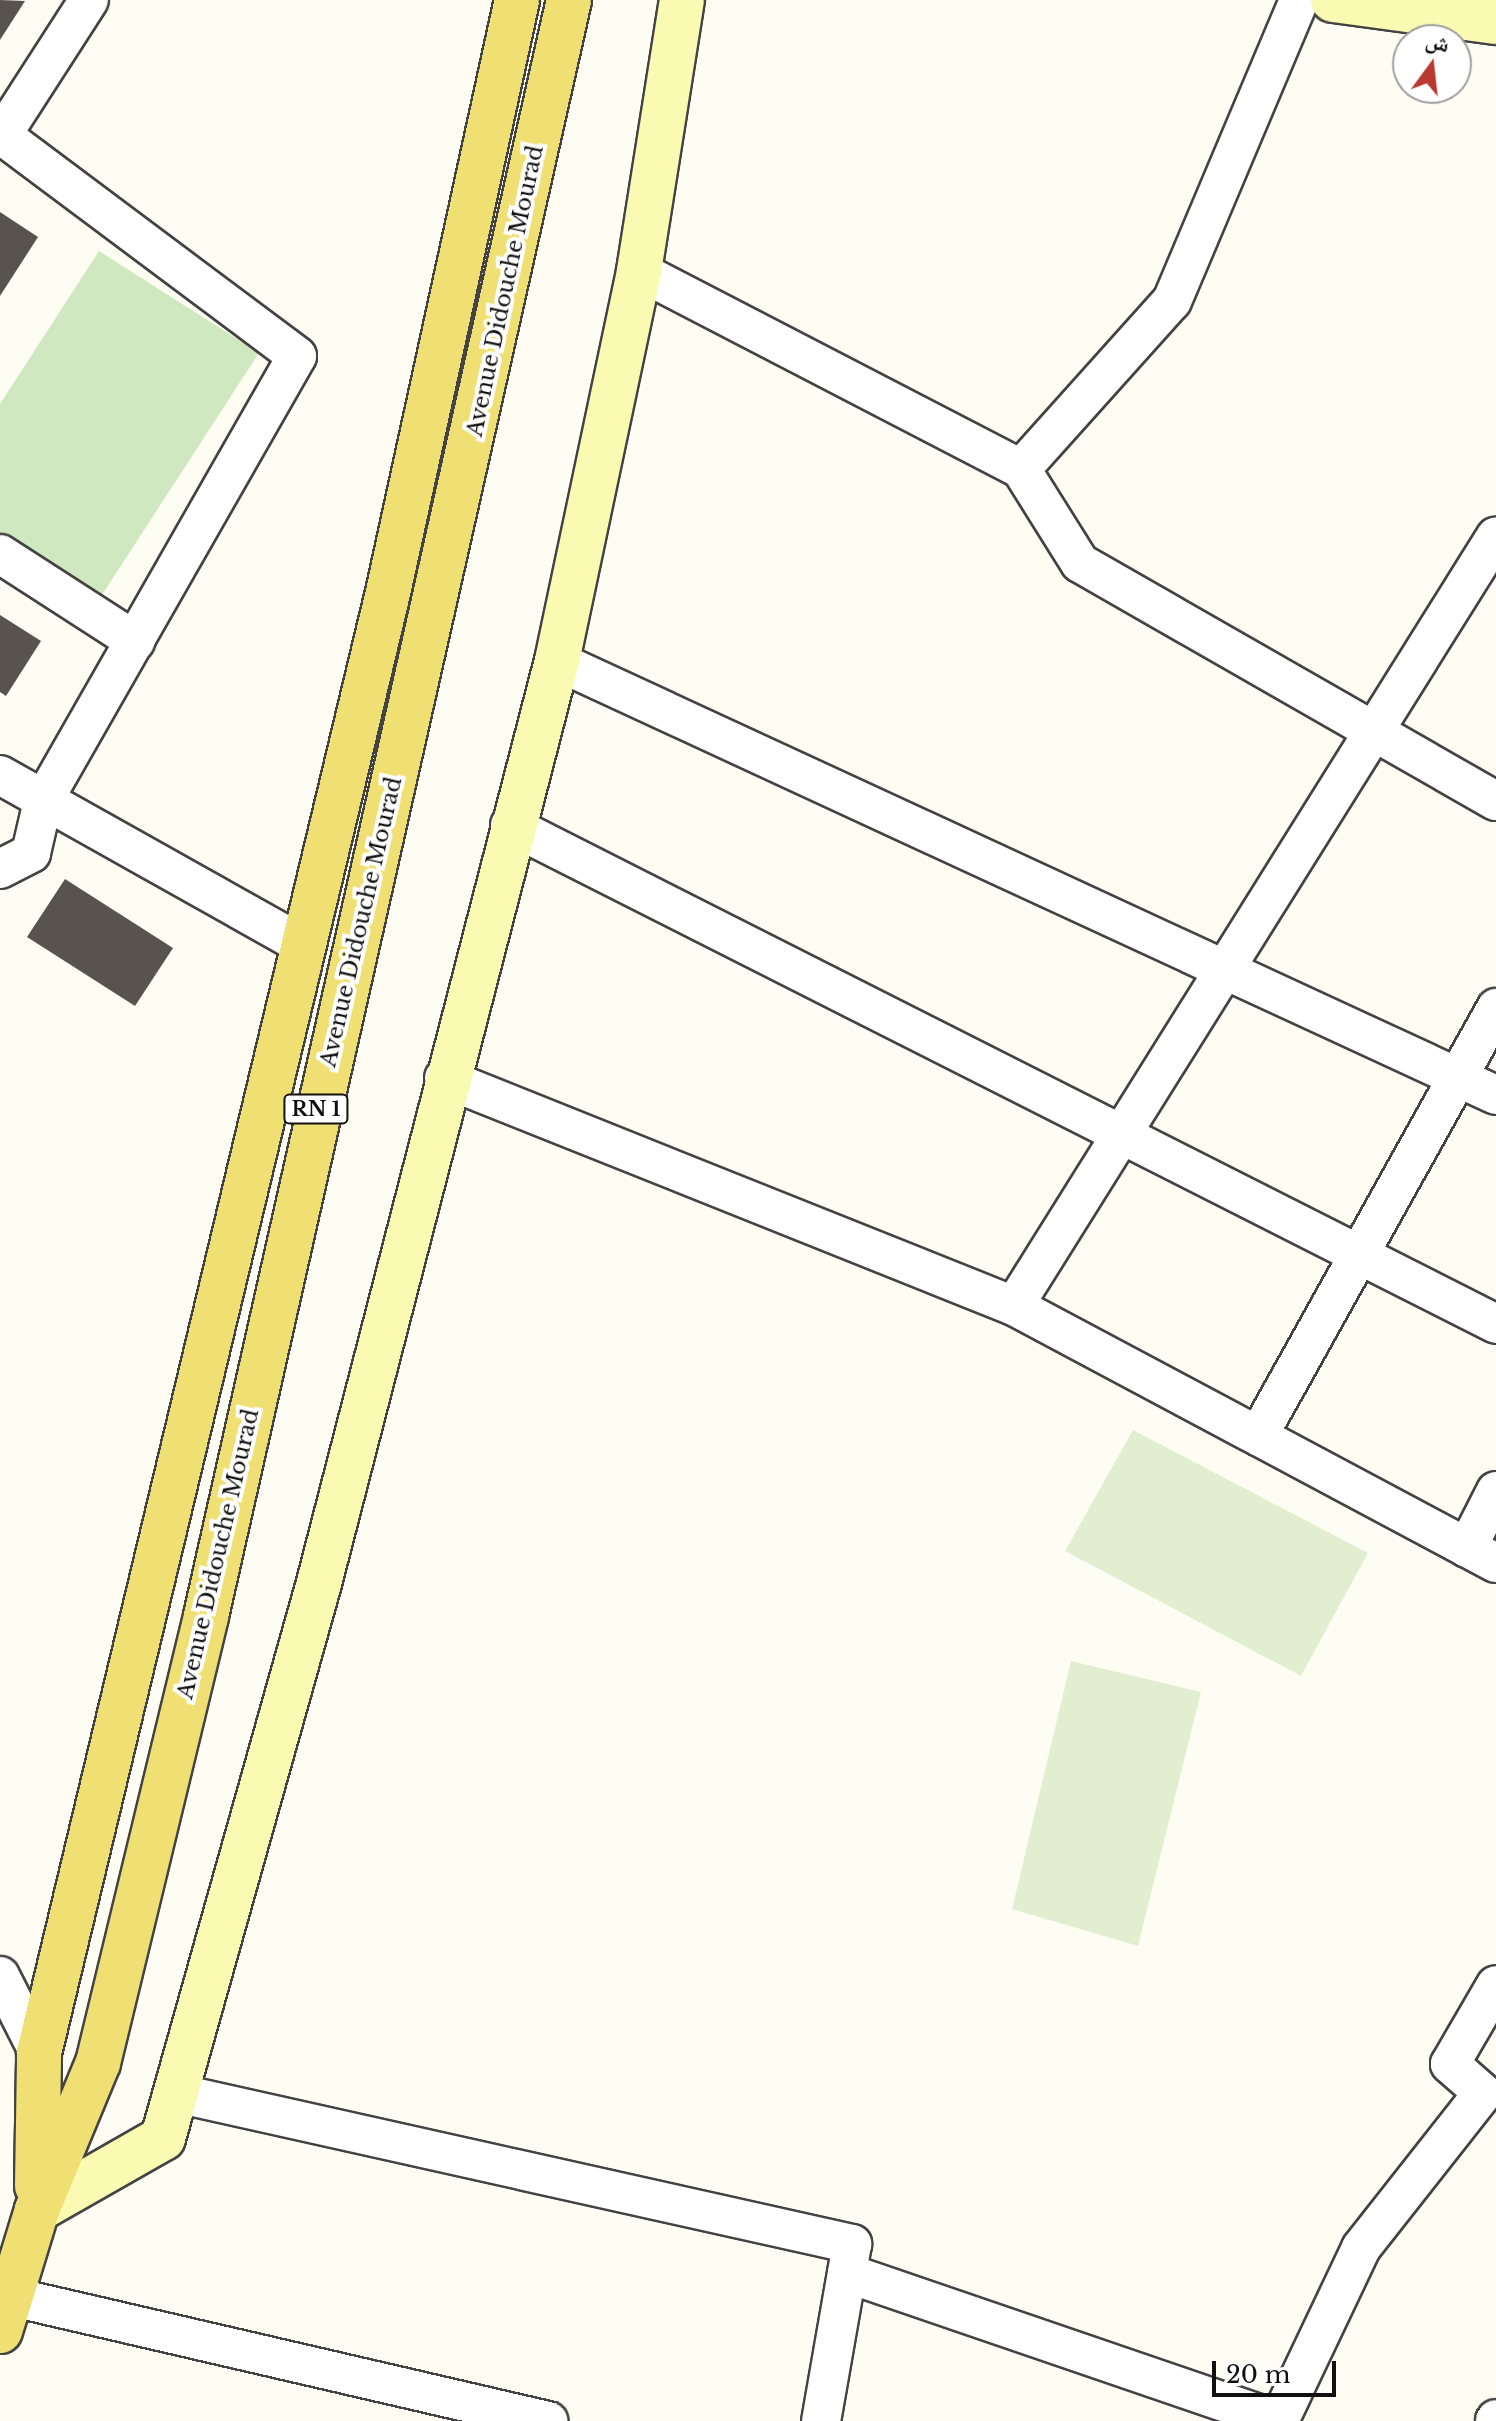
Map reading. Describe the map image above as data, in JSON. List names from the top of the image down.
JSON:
{
  "streets": {
    "main road": ["Avenue Didouche Mourad", "RN 1"]
  },
  "scale_bar": "20 m",
  "north": "top"
}
